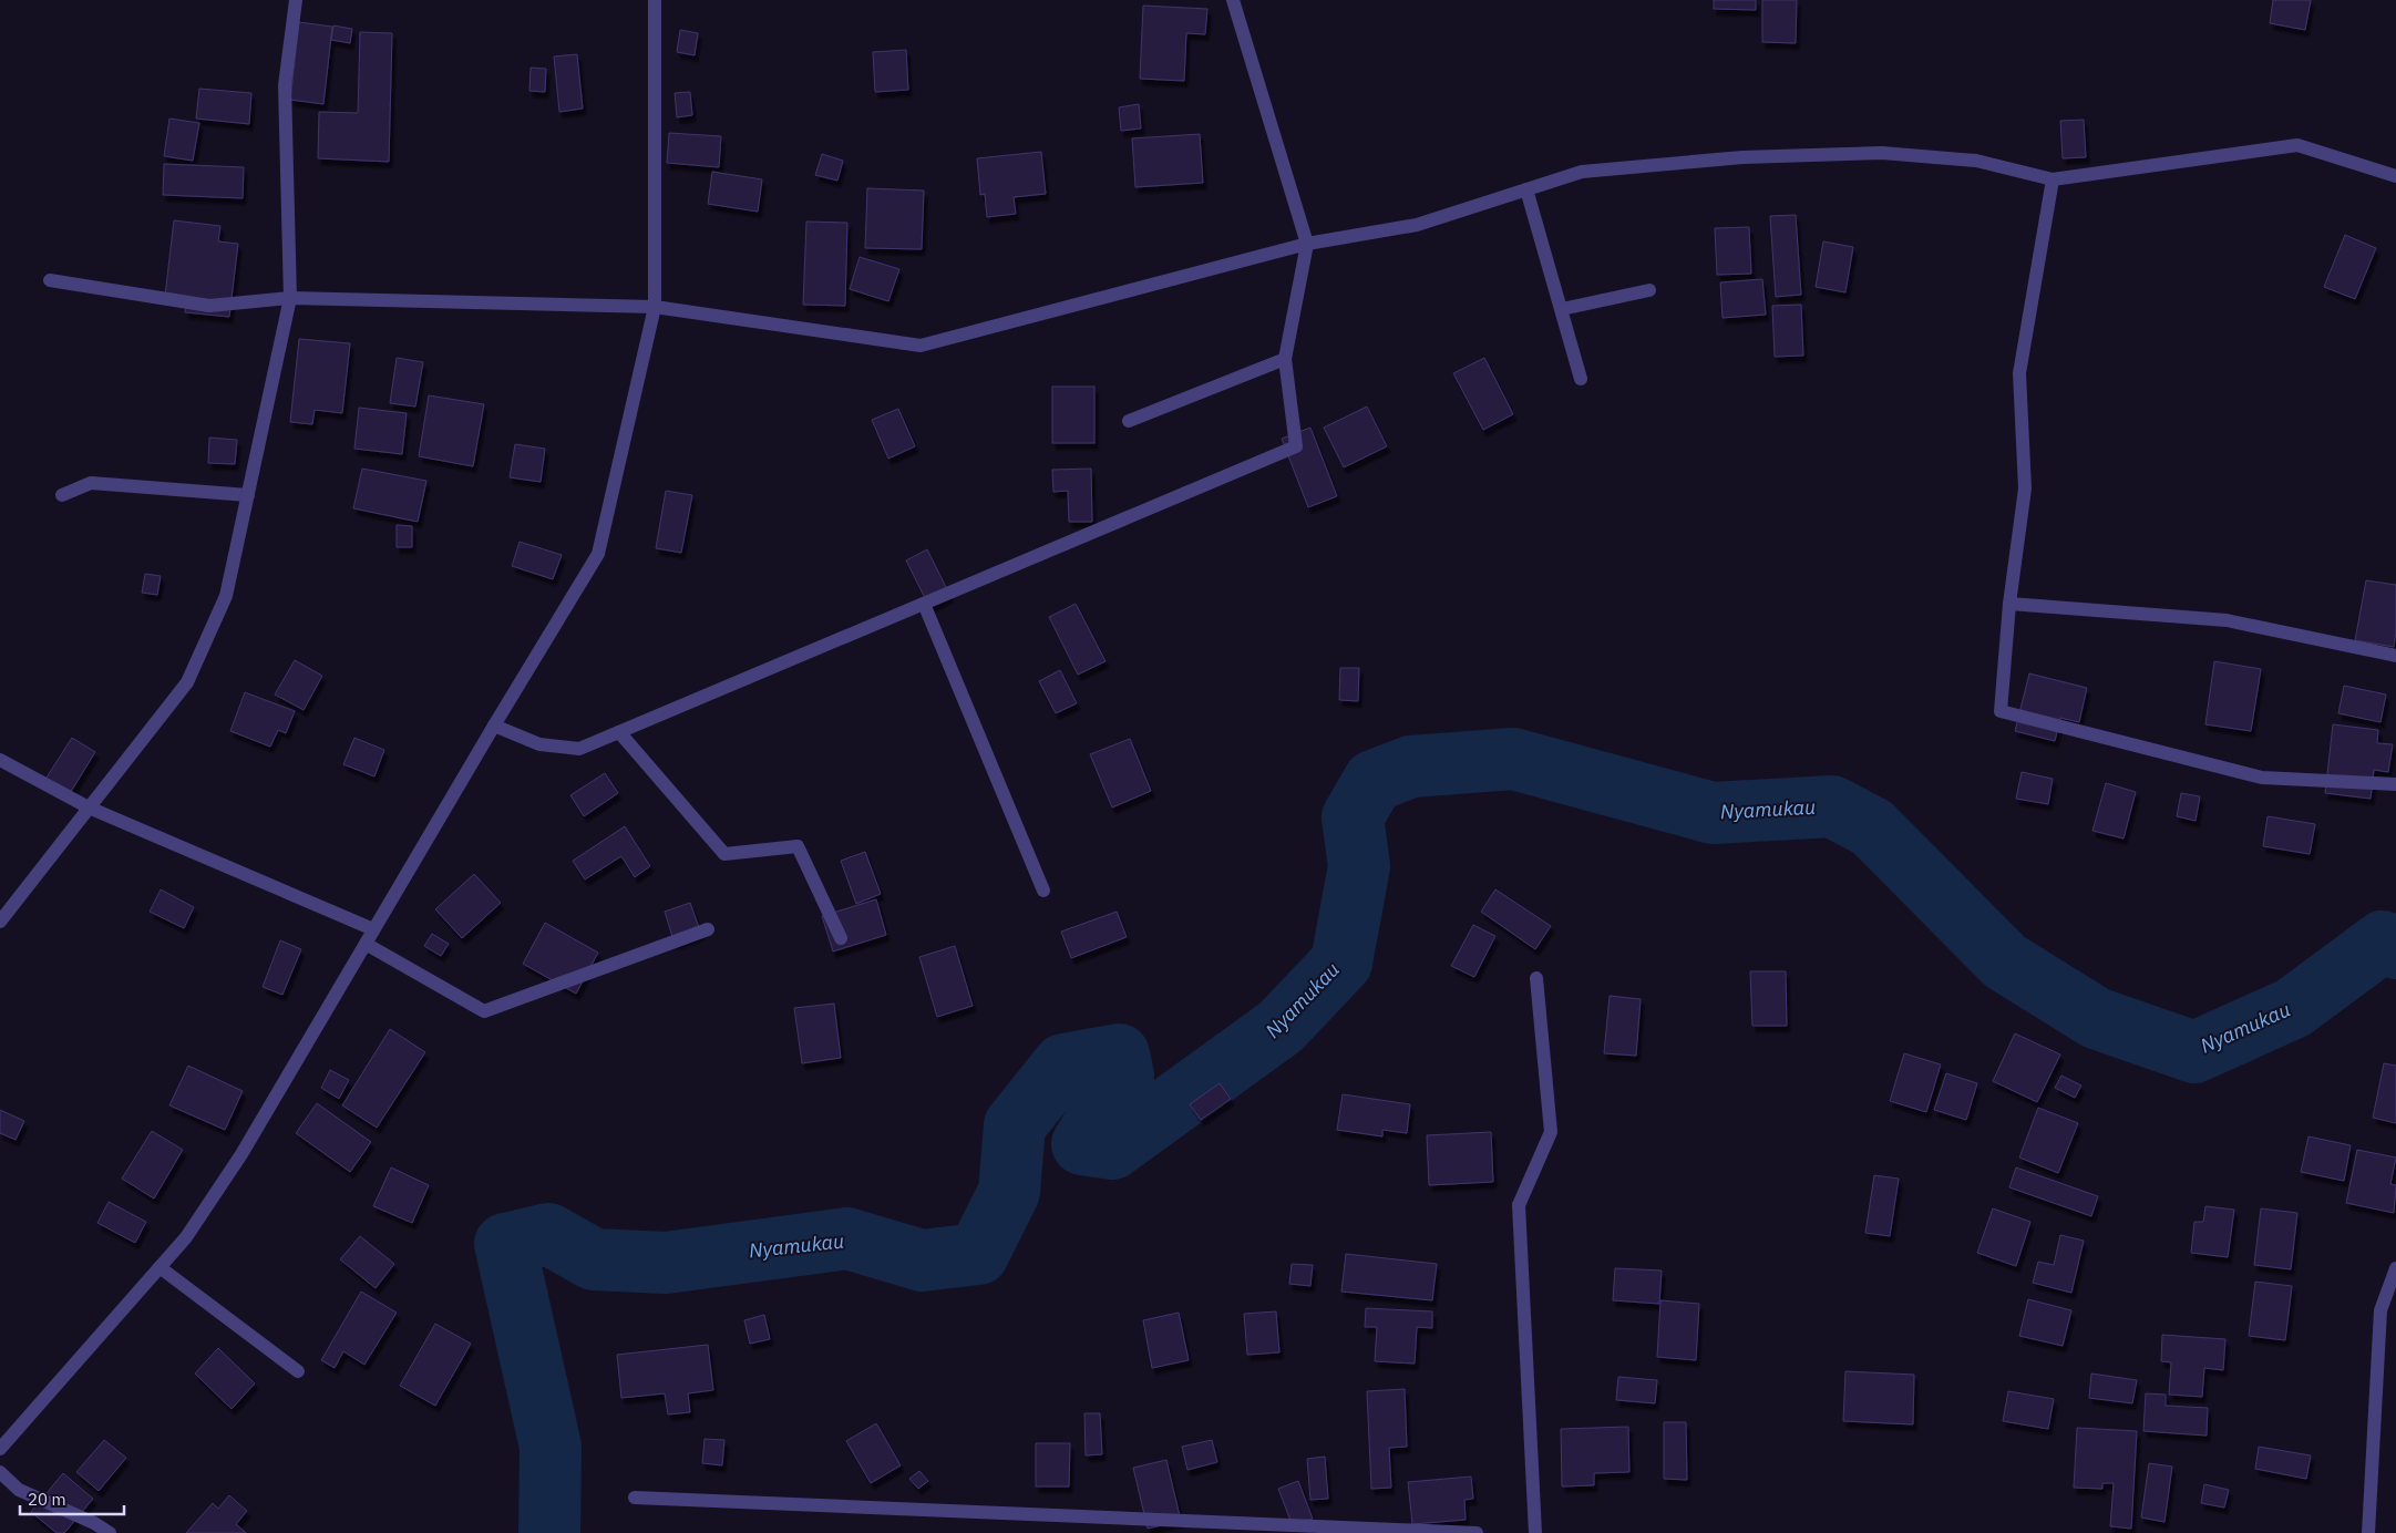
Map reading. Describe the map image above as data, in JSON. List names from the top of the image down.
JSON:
{
  "water": ["Nyamukau"],
  "scale_bar": "20 m"
}
